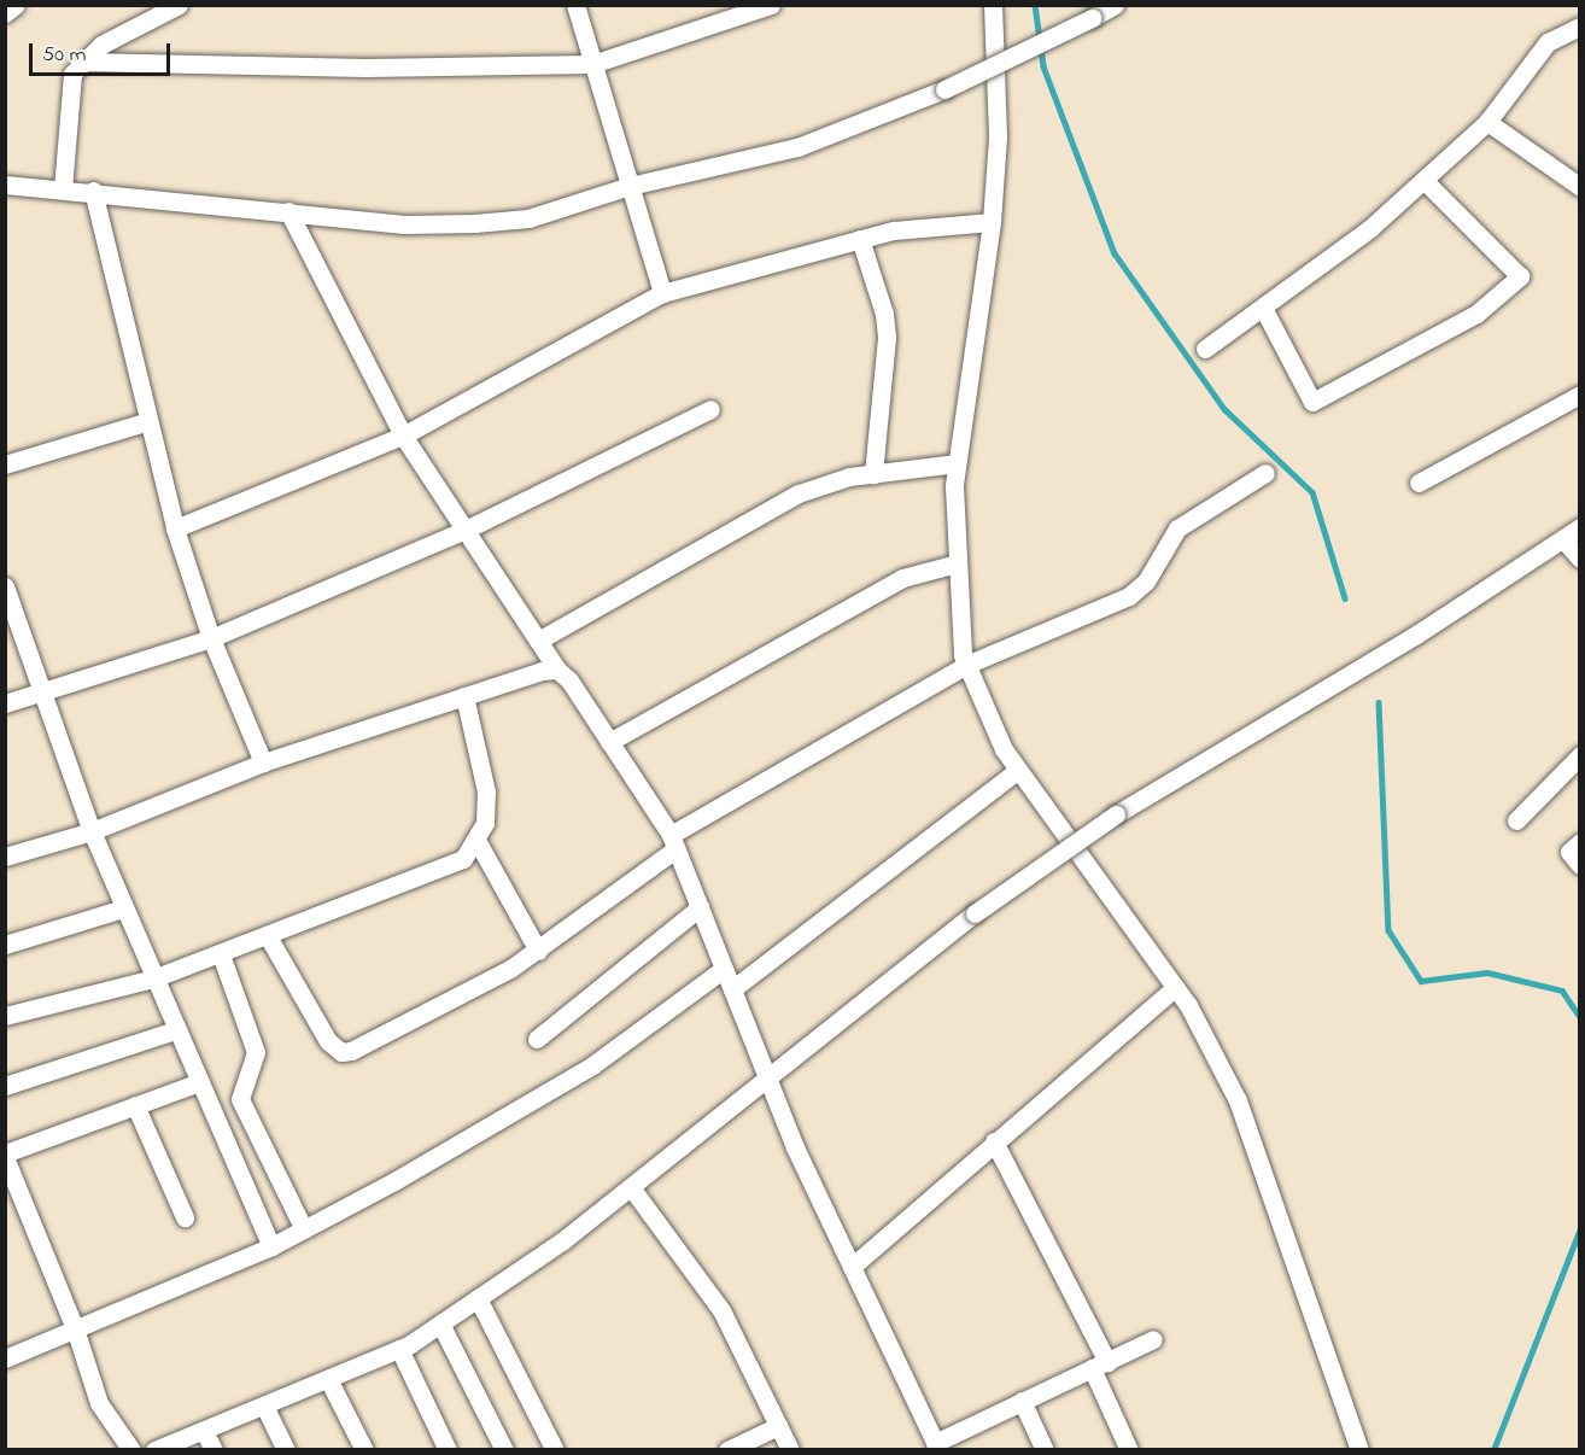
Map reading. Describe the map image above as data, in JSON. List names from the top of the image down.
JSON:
{
  "scale_bar": "50 m"
}
